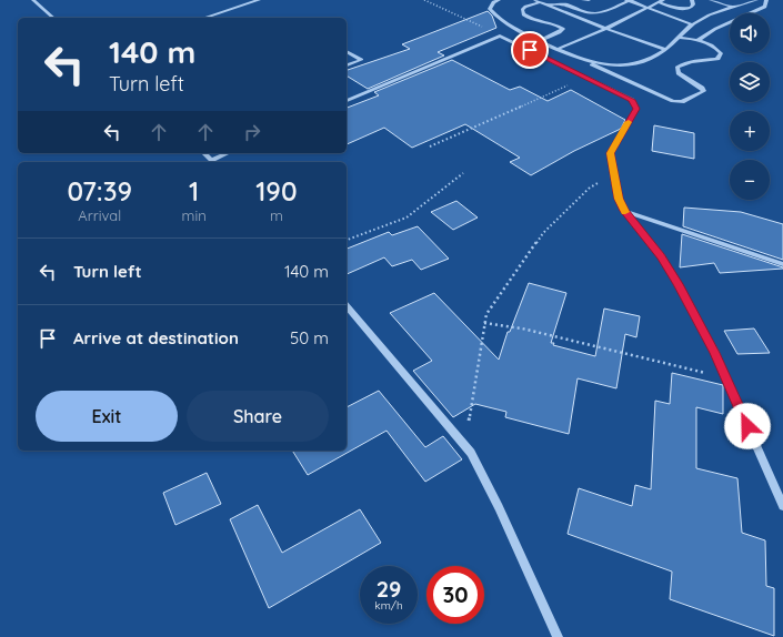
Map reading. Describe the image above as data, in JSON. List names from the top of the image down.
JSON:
{
  "page": {
    "map_buttons": ["+", "−"],
    "turn": ["140 m", "Turn left"],
    "eta": [
      "07:39",
      "Arrival",
      "1",
      "min",
      "190",
      "m"
    ],
    "list": [
      {
        "name": "Turn left",
        "value": "140 m"
      },
      {
        "name": "Arrive at destination",
        "value": "50 m"
      }
    ],
    "buttons": ["Exit", "Share"],
    "speed": "29 km/h",
    "limit": "30"
  }
}
